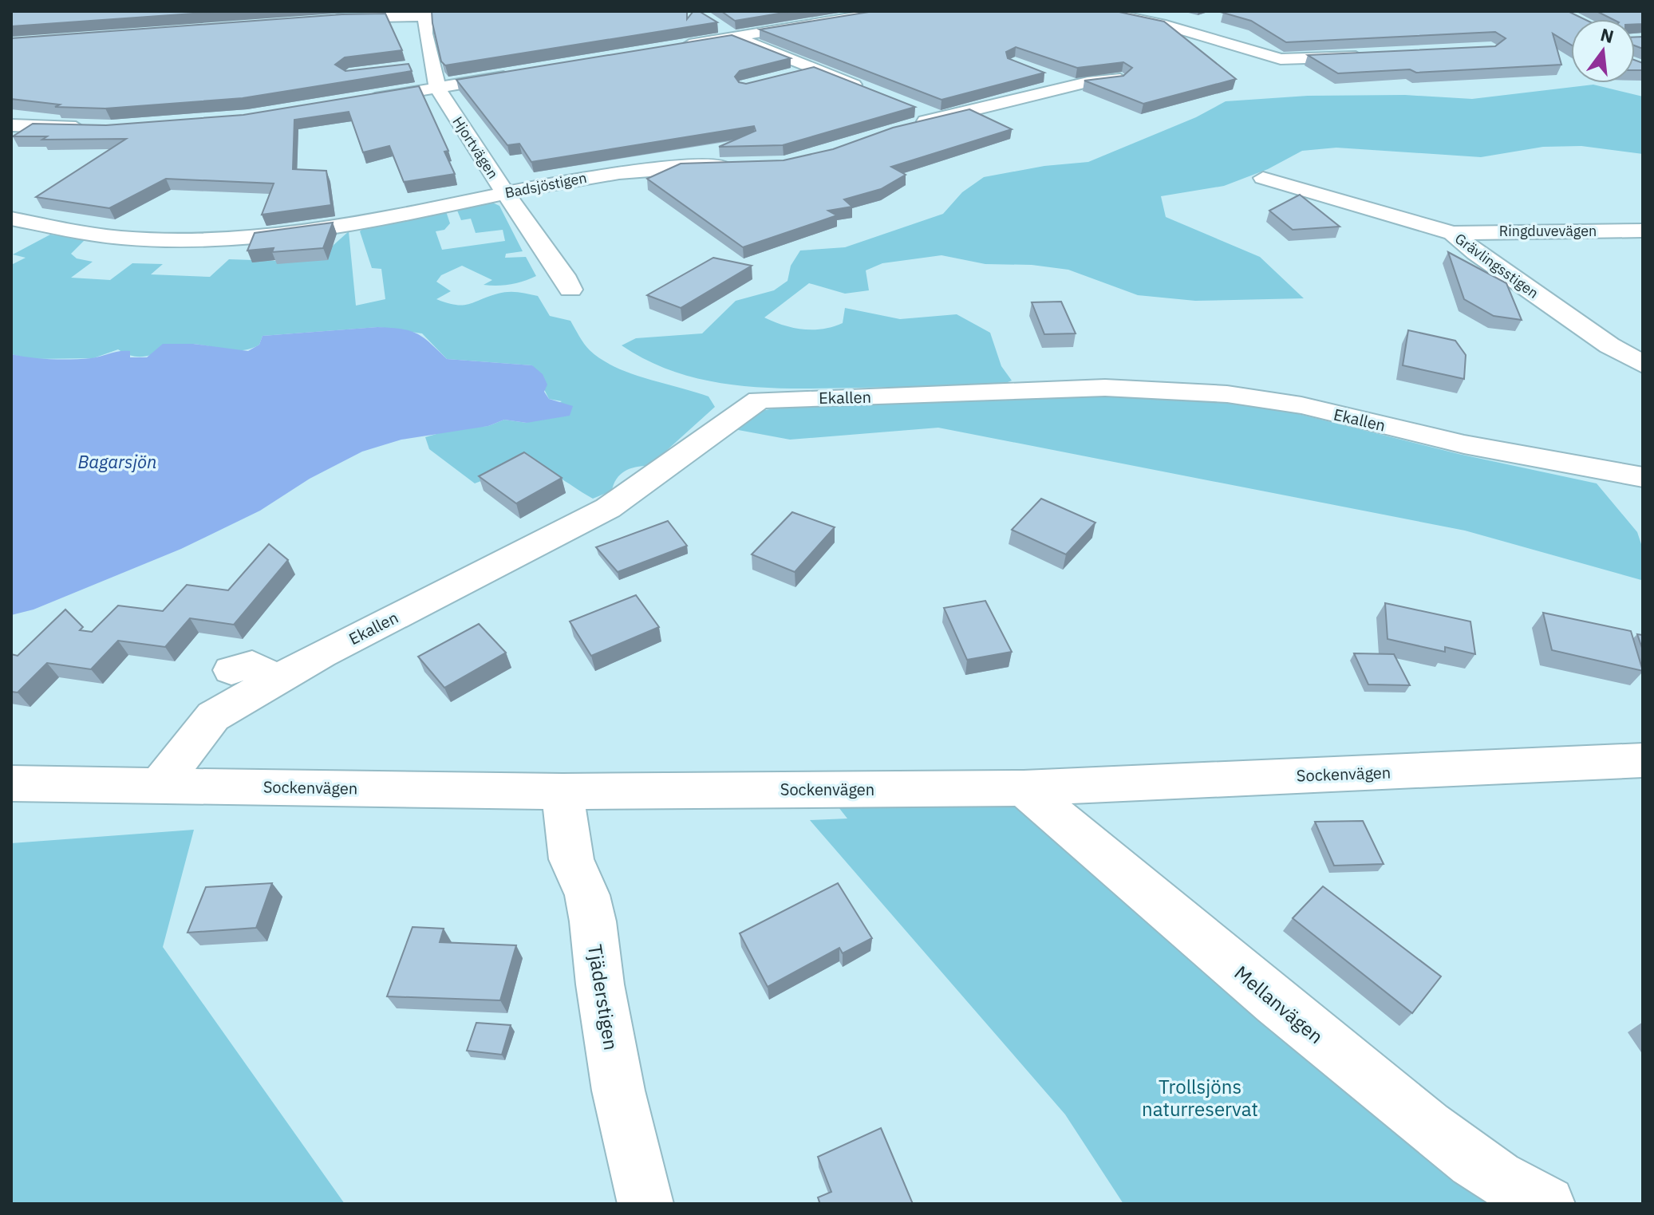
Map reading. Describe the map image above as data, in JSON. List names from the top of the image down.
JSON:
{
  "streets": {
    "street": [
      "Hjortvägen",
      "Badsjöstigen",
      "Ringduvevägen",
      "Grävlingsstigen",
      "Ekallen",
      "Sockenvägen",
      "Tjäderstigen",
      "Mellanvägen"
    ]
  },
  "crossings": [
    ["Hjortvägen", "Badsjöstigen"],
    ["Ringduvevägen", "Grävlingsstigen"],
    ["Ekallen", "Sockenvägen"],
    ["Sockenvägen", "Tjäderstigen"],
    ["Sockenvägen", "Mellanvägen"]
  ],
  "water": ["Bagarsjön"],
  "parks": ["Trollsjöns naturreservat"],
  "north": "top"
}
